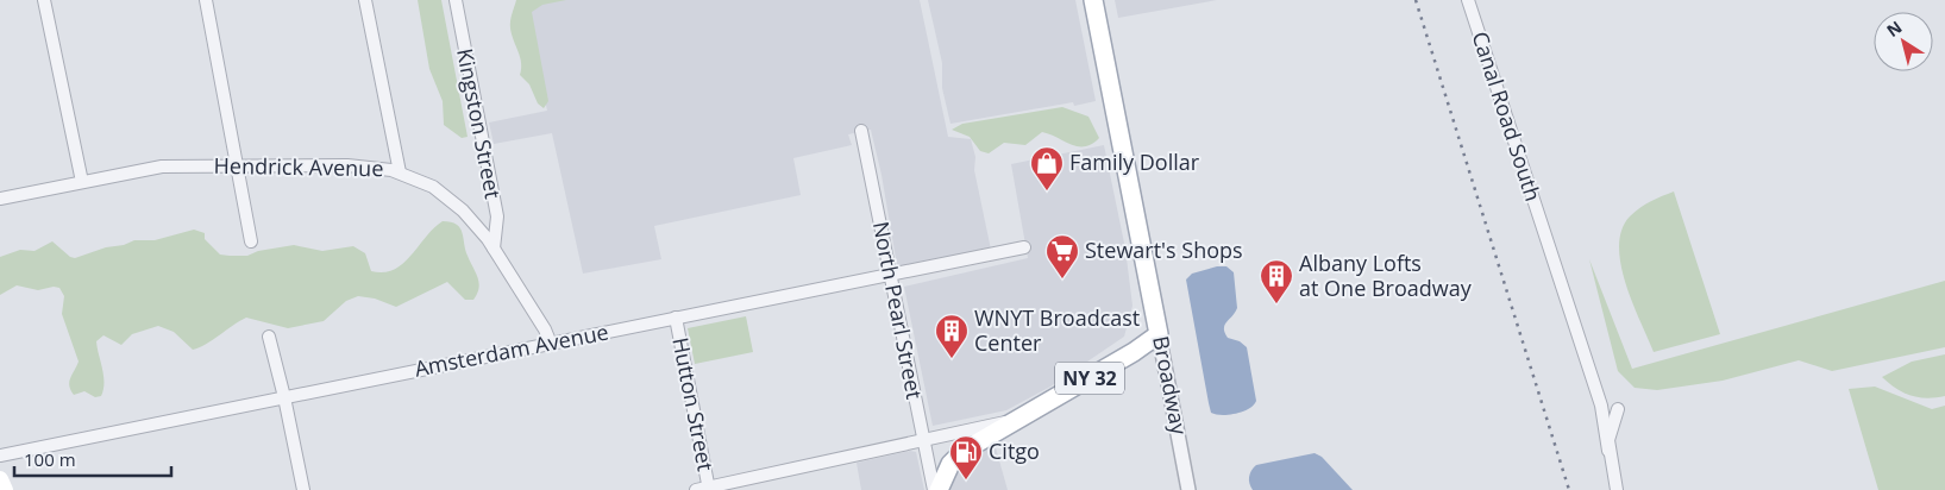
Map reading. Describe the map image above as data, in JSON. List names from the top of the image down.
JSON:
{
  "streets": {
    "main road": ["NY 32", "Broadway"],
    "street": [
      "Canal Road South",
      "Kingston Street",
      "Hendrick Avenue",
      "North Pearl Street",
      "Amsterdam Avenue",
      "Hutton Street"
    ]
  },
  "crossings": [
    ["Kingston Street", "Hendrick Avenue"],
    ["Hendrick Avenue", "Amsterdam Avenue"],
    ["North Pearl Street", "Amsterdam Avenue"],
    ["Amsterdam Avenue", "Hutton Street"],
    ["NY 32", "Broadway"]
  ],
  "places": {
    "shop": ["Family Dollar"],
    "supermarket": ["Stewart's Shops"],
    "building": ["Albany Lofts at One Broadway", "WNYT Broadcast Center"],
    "fuel station": ["Citgo"]
  },
  "scale_bar": "100 m",
  "north": "top left"
}
